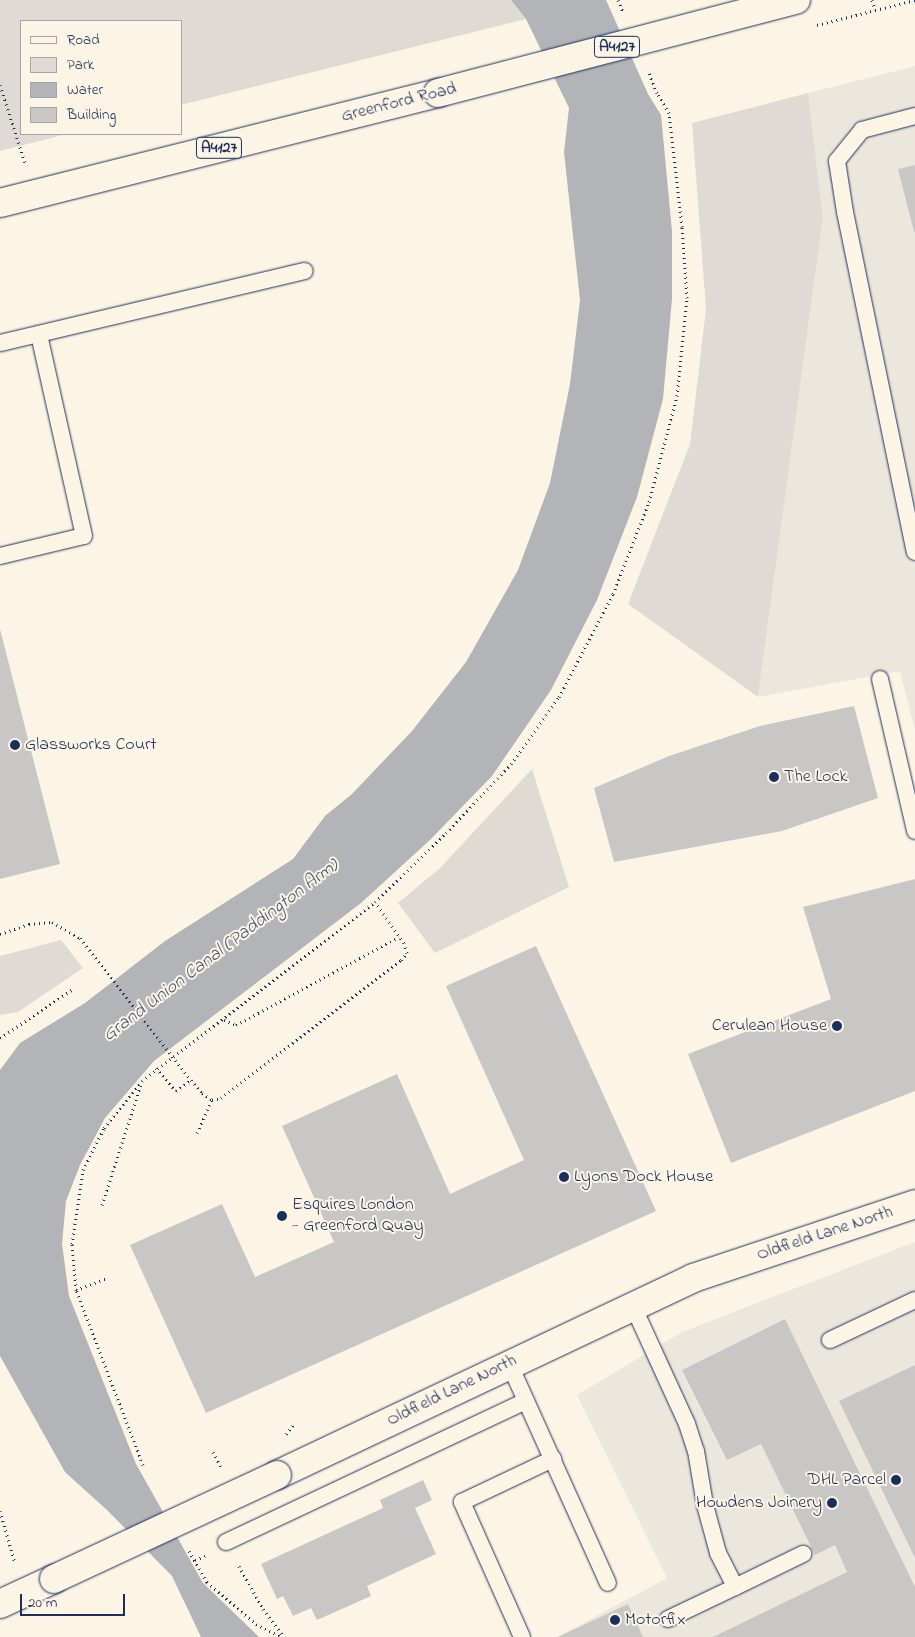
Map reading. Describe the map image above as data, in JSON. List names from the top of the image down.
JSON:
{
  "streets": {
    "street": ["A4127", "Greenford Road", "Oldfield Lane North"]
  },
  "water": ["Grand Union Canal (Paddington Arm)"],
  "places": [
    "Glassworks Court",
    "The Lock",
    "Cerulean House",
    "Lyons Dock House",
    "Esquires London - Greenford Quay",
    "DHL Parcel",
    "Howdens Joinery",
    "Motorfix"
  ],
  "legend": [
    "Road",
    "Park",
    "Water",
    "Building"
  ],
  "scale_bar": "20 m"
}
